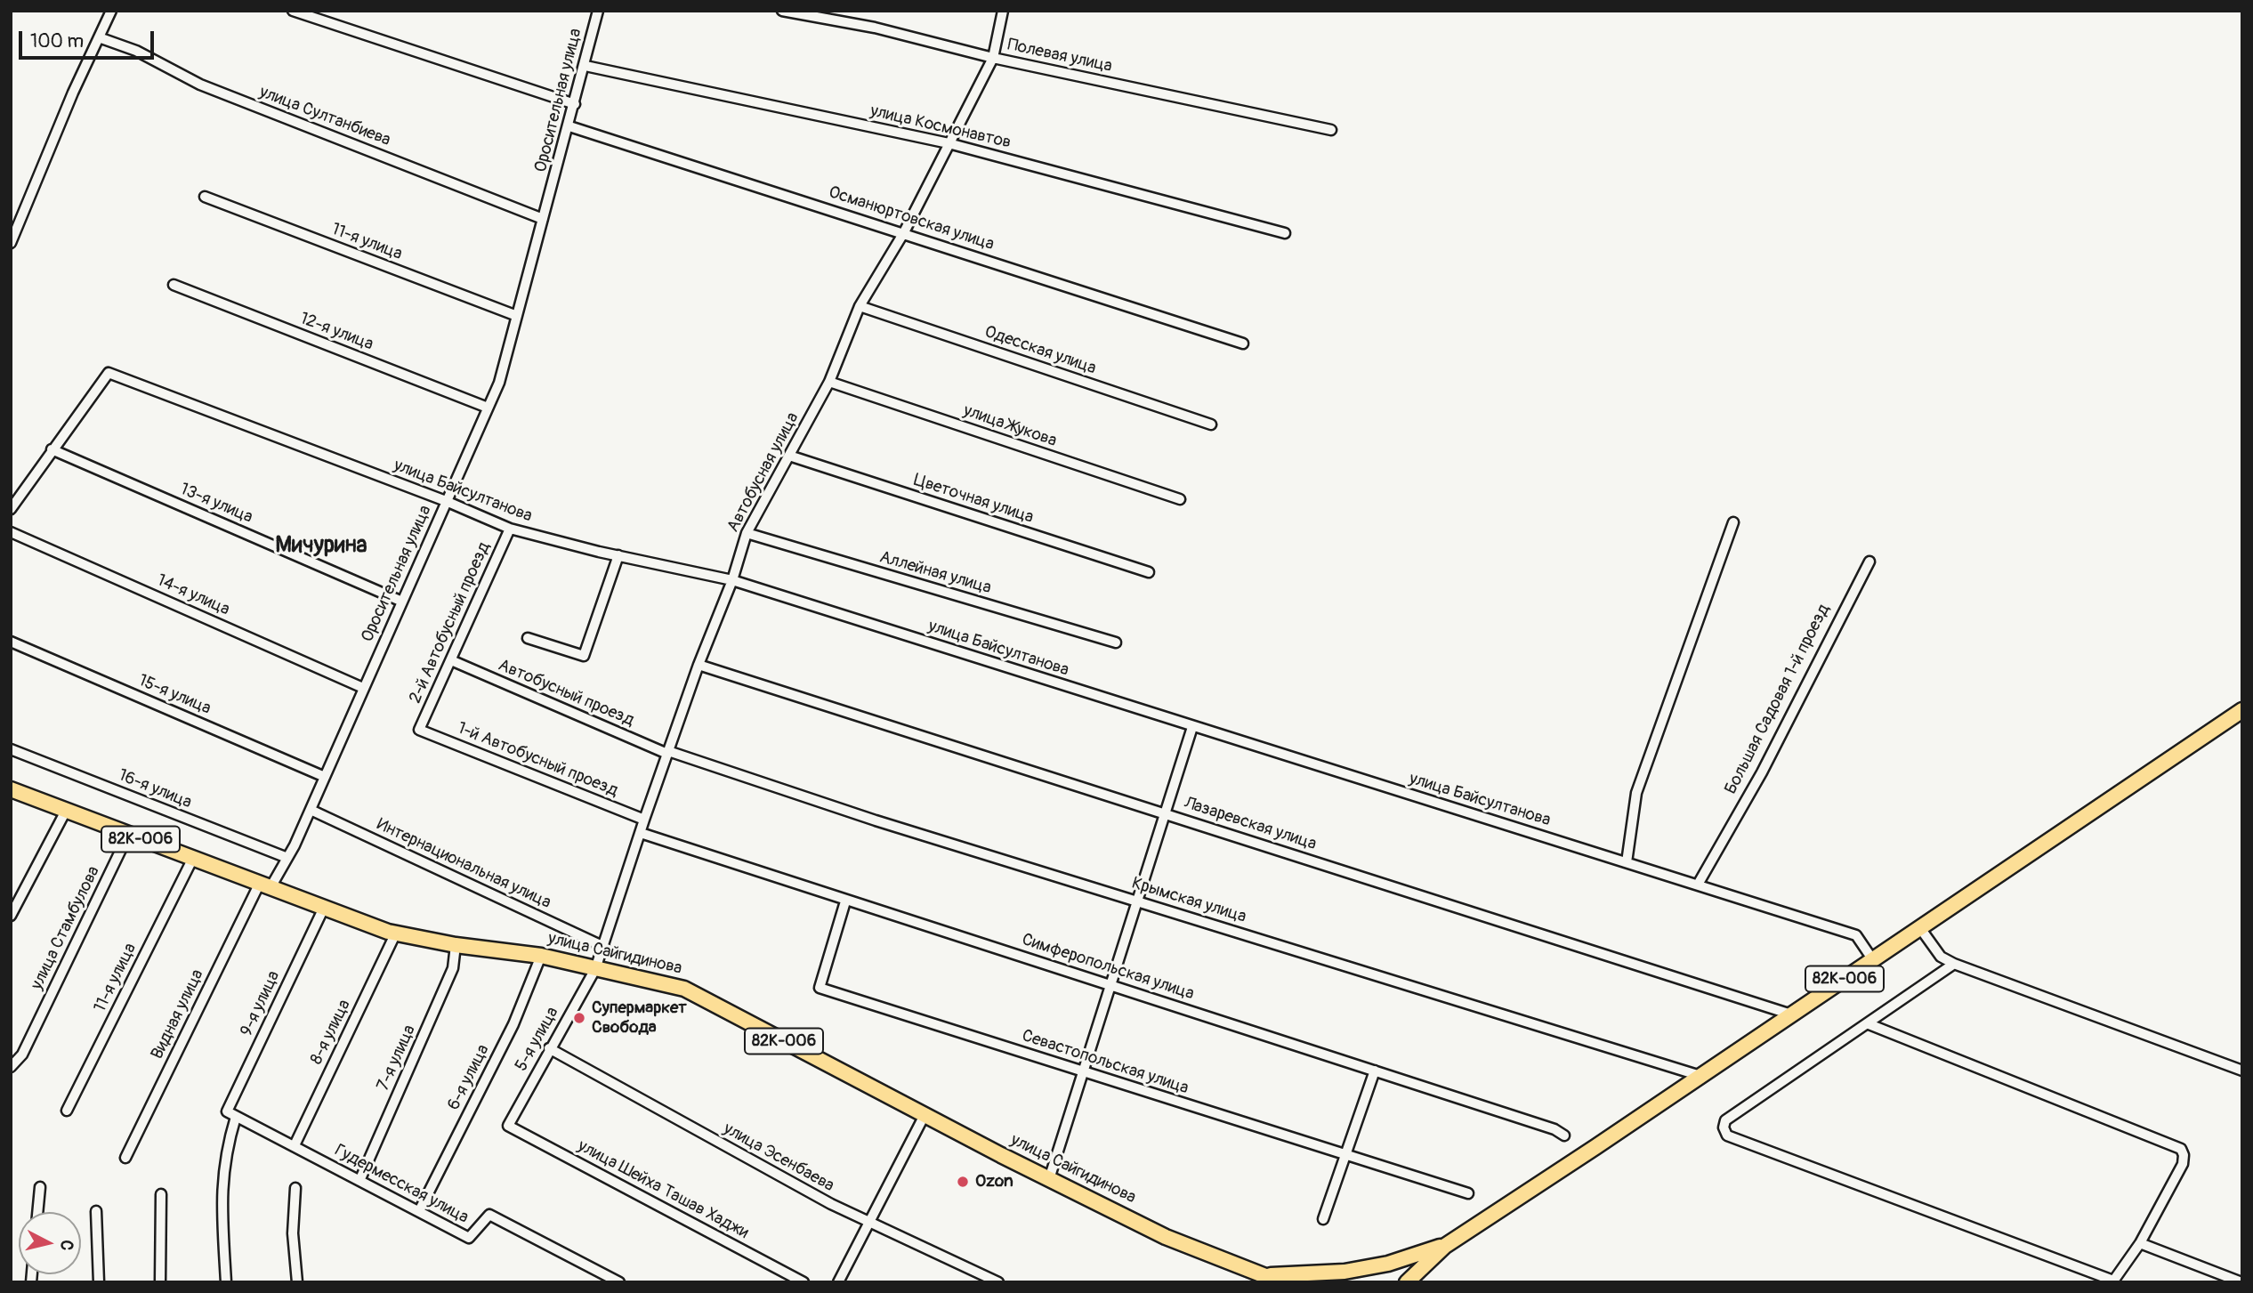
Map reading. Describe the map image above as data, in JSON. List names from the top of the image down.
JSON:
{
  "streets": {
    "main road": ["82К-006", "улица Сайгидинова"],
    "street": [
      "Полевая улица",
      "Оросительная улица",
      "улица Султанбиева",
      "улица Космонавтов",
      "Османюртовская улица",
      "11-я улица",
      "12-я улица",
      "Одесская улица",
      "улица Жукова",
      "Автобусная улица",
      "улица Байсултанова",
      "Цветочная улица",
      "13-я улица",
      "Аллейная улица",
      "14-я улица",
      "2-й Автобусный проезд",
      "Автобусный проезд",
      "15-я улица",
      "Большая Садовая 1-й проезд",
      "1-й Автобусный проезд",
      "16-я улица",
      "Лазаревская улица",
      "Интернациональная улица",
      "Крымская улица",
      "улица Стамбулова",
      "Симферопольская улица",
      "9-я улица",
      "Видная улица",
      "8-я улица",
      "5-я улица",
      "7-я улица",
      "Севастопольская улица",
      "6-я улица",
      "улица Эсенбаева",
      "Гудермесская улица",
      "улица Шейха Ташав Хаджи"
    ]
  },
  "crossings": [
    ["Полевая улица", "Автобусная улица"],
    ["Оросительная улица", "улица Султанбиева"],
    ["Оросительная улица", "улица Космонавтов"],
    ["Оросительная улица", "Османюртовская улица"],
    ["Оросительная улица", "11-я улица"],
    ["Оросительная улица", "12-я улица"],
    ["Оросительная улица", "улица Байсултанова"],
    ["Оросительная улица", "13-я улица"],
    ["Оросительная улица", "14-я улица"],
    ["Оросительная улица", "15-я улица"],
    ["Оросительная улица", "16-я улица"],
    ["Оросительная улица", "Интернациональная улица"],
    ["Оросительная улица", "улица Сайгидинова"],
    ["Оросительная улица", "Видная улица"],
    ["улица Космонавтов", "Автобусная улица"],
    ["Османюртовская улица", "Автобусная улица"],
    ["11-я улица", "улица Сайгидинова"],
    ["Одесская улица", "Автобусная улица"],
    ["улица Жукова", "Автобусная улица"],
    ["Автобусная улица", "улица Байсултанова"],
    ["Автобусная улица", "Цветочная улица"],
    ["Автобусная улица", "Аллейная улица"],
    ["Автобусная улица", "Автобусный проезд"],
    ["Автобусная улица", "1-й Автобусный проезд"],
    ["Автобусная улица", "Лазаревская улица"],
    ["Автобусная улица", "Интернациональная улица"],
    ["Автобусная улица", "Крымская улица"],
    ["Автобусная улица", "улица Сайгидинова"],
    ["Автобусная улица", "Симферопольская улица"],
    ["Автобусная улица", "5-я улица"],
    ["улица Байсултанова", "13-я улица"],
    ["улица Байсултанова", "2-й Автобусный проезд"],
    ["улица Байсултанова", "Большая Садовая 1-й проезд"],
    ["улица Байсултанова", "82К-006"],
    ["2-й Автобусный проезд", "Автобусный проезд"],
    ["2-й Автобусный проезд", "1-й Автобусный проезд"],
    ["Автобусный проезд", "Крымская улица"],
    ["Лазаревская улица", "82К-006"],
    ["82К-006", "Крымская улица"],
    ["82К-006", "улица Сайгидинова"],
    ["улица Стамбулова", "улица Сайгидинова"],
    ["улица Сайгидинова", "9-я улица"],
    ["улица Сайгидинова", "Видная улица"],
    ["улица Сайгидинова", "8-я улица"],
    ["улица Сайгидинова", "5-я улица"],
    ["улица Сайгидинова", "7-я улица"],
    ["улица Сайгидинова", "6-я улица"],
    ["Симферопольская улица", "Севастопольская улица"],
    ["9-я улица", "Гудермесская улица"],
    ["8-я улица", "Гудермесская улица"],
    ["5-я улица", "улица Эсенбаева"],
    ["5-я улица", "улица Шейха Ташав Хаджи"],
    ["7-я улица", "Гудермесская улица"],
    ["6-я улица", "Гудермесская улица"]
  ],
  "districts": ["Мичурина"],
  "places": ["Супермаркет Свобода", "Ozon"],
  "scale_bar": "100 m",
  "north": "right"
}
